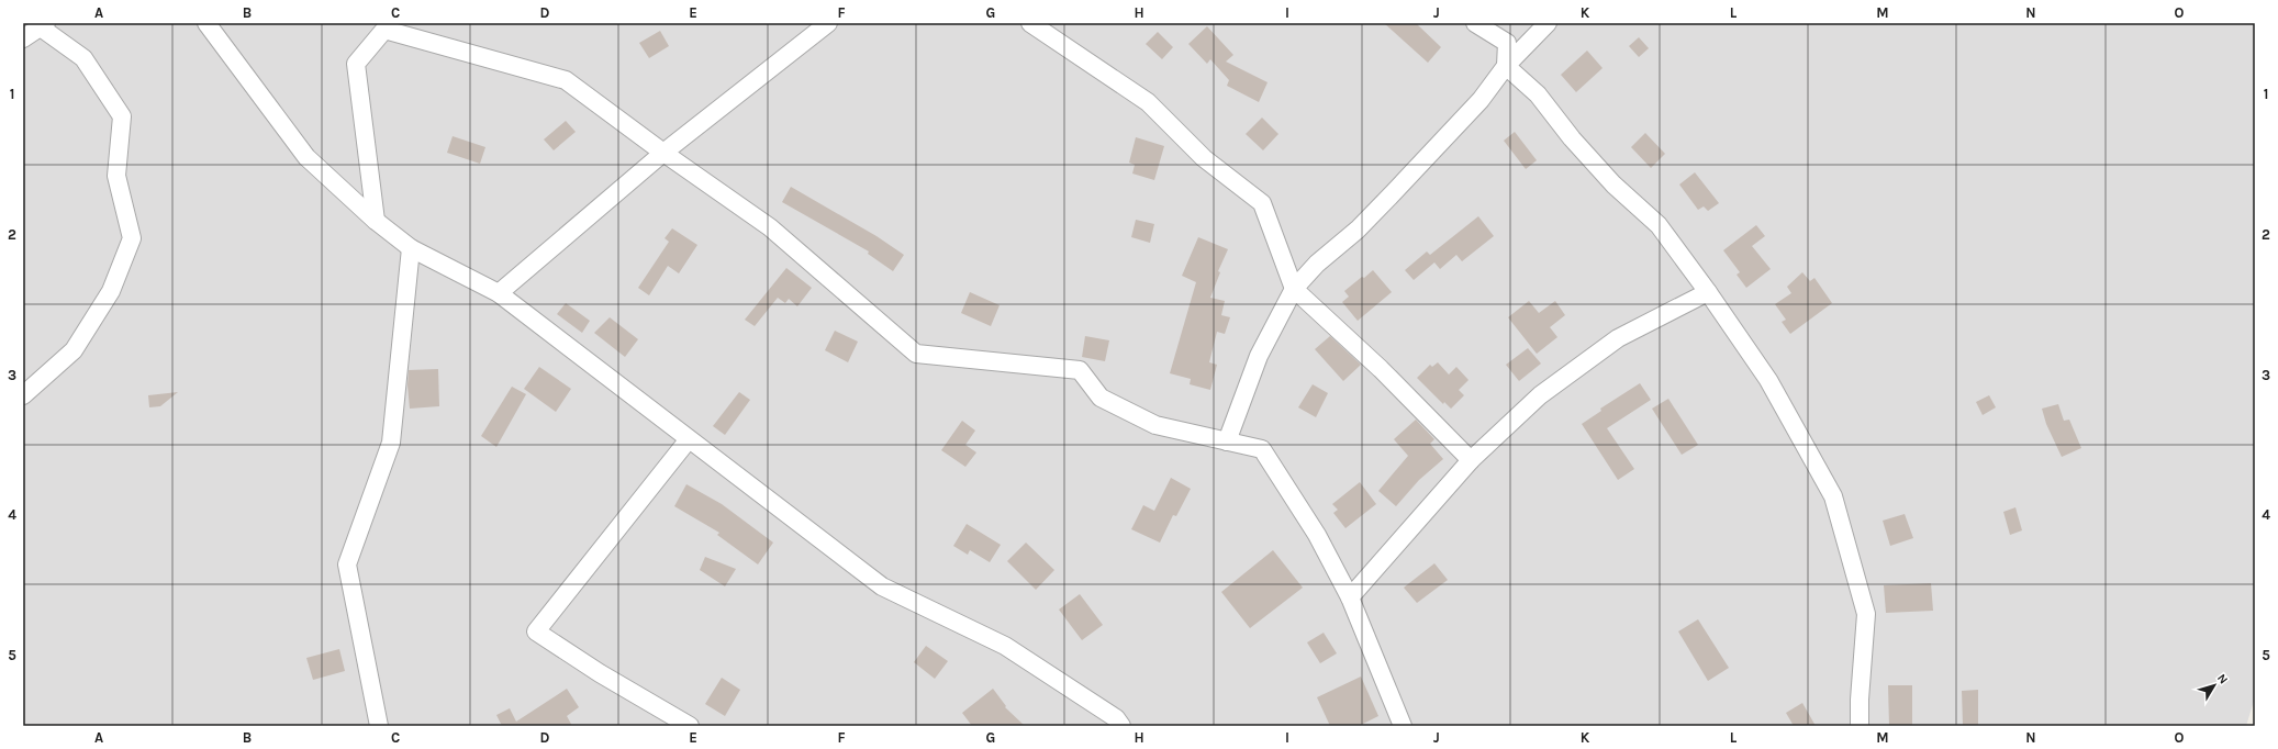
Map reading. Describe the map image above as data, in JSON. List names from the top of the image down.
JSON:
{
  "north": "top right",
  "grid": {
    "columns": [
      "A",
      "B",
      "C",
      "D",
      "E",
      "F",
      "G",
      "H",
      "I",
      "J",
      "K",
      "L",
      "M",
      "N",
      "O"
    ],
    "rows": [
      "1",
      "2",
      "3",
      "4",
      "5"
    ]
  }
}
